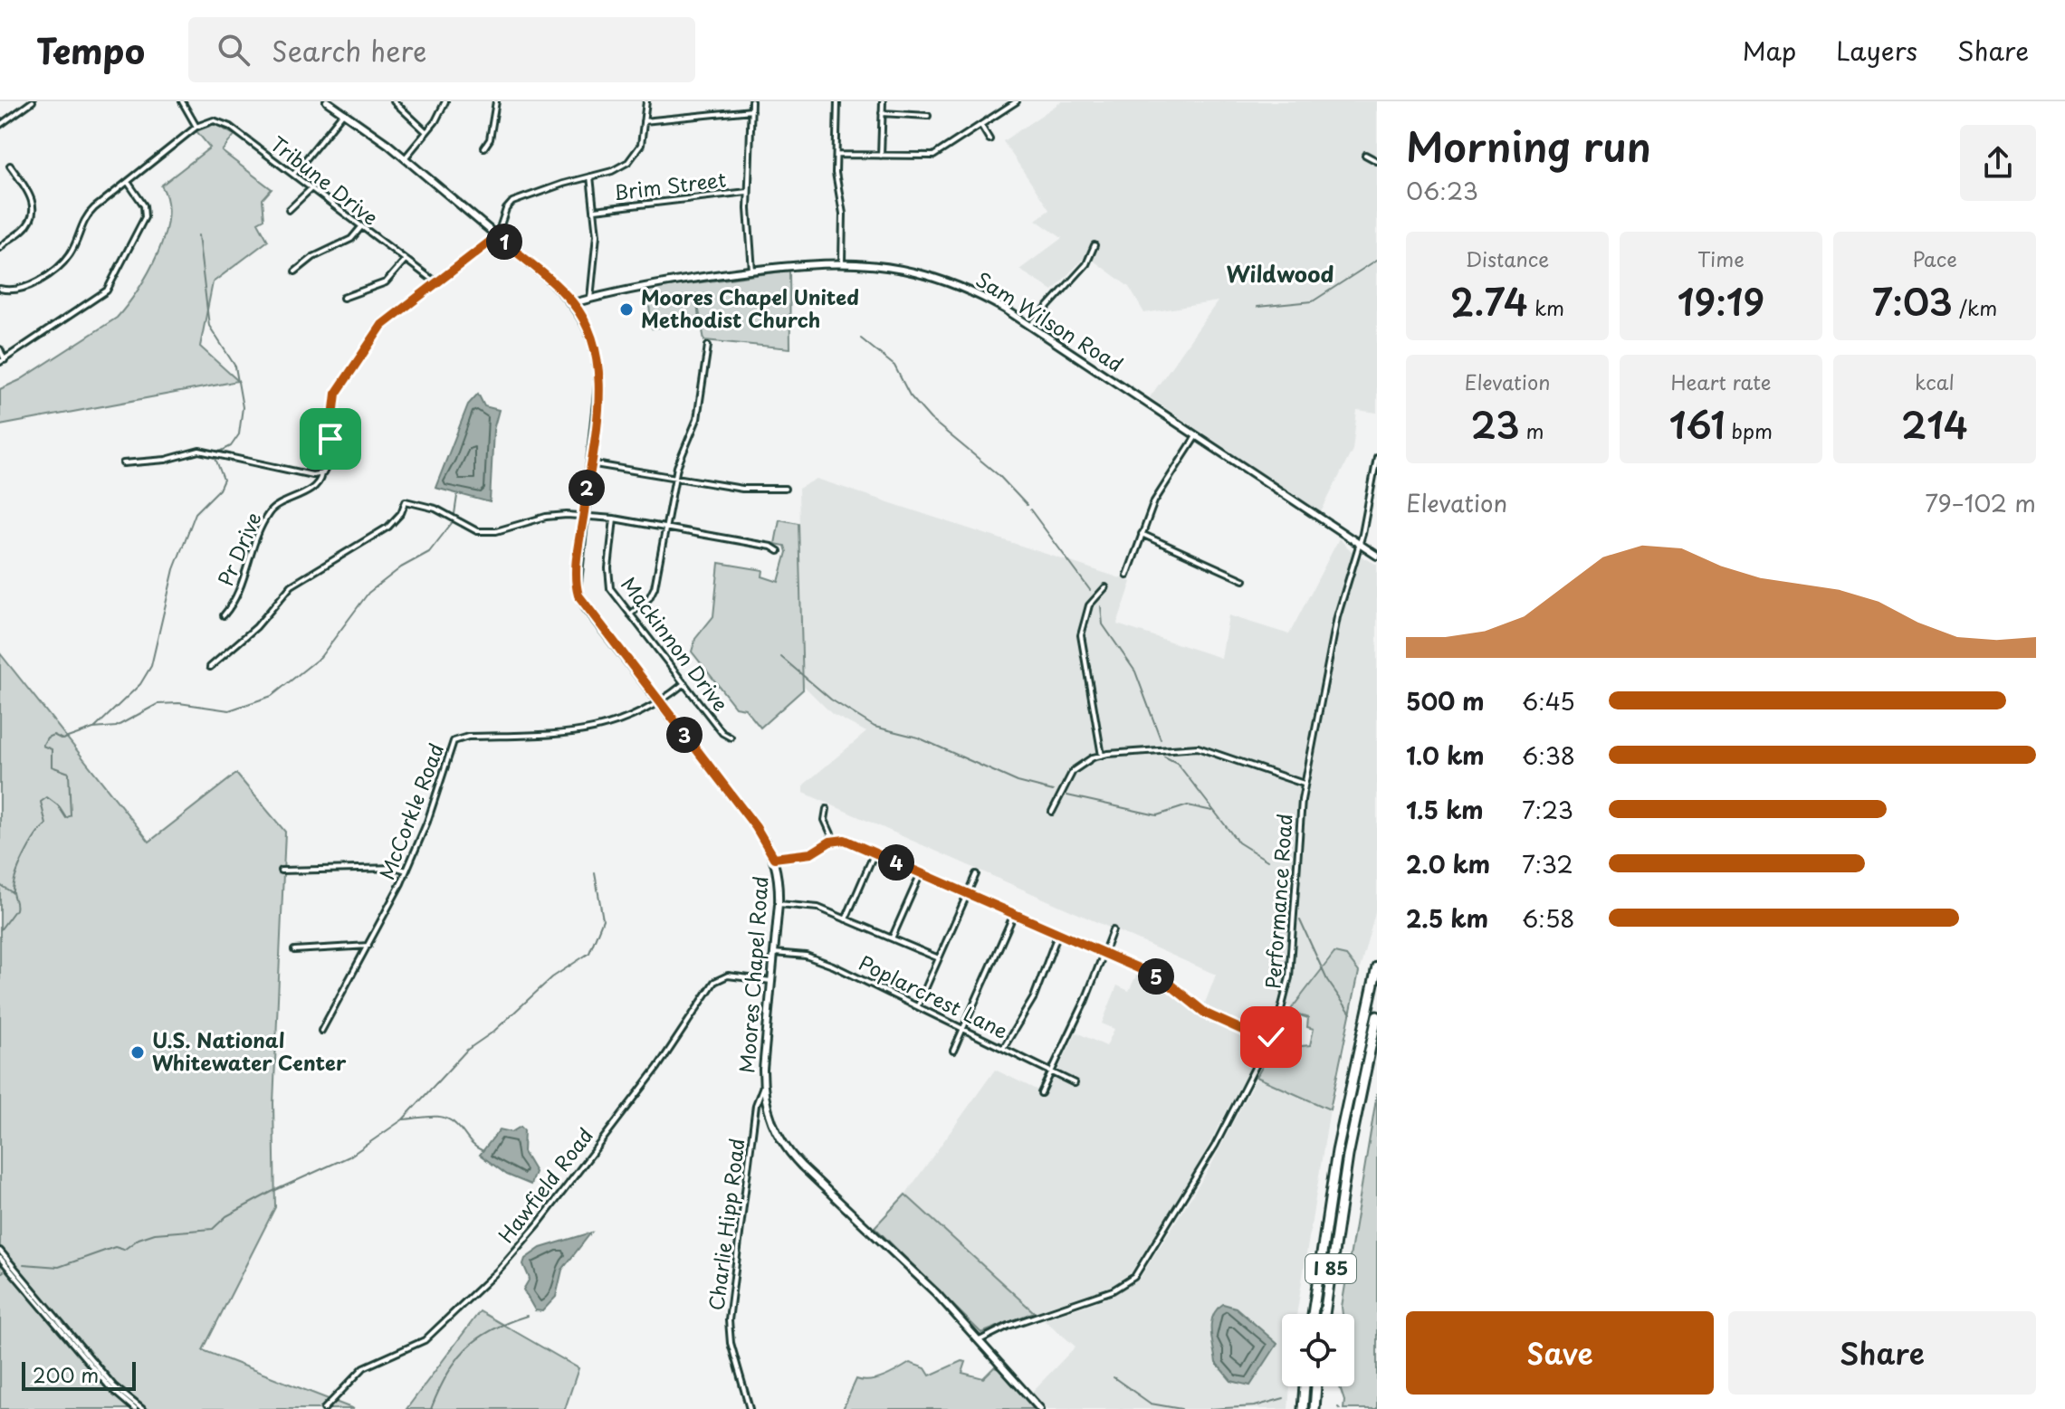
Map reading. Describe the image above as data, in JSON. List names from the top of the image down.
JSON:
{
  "streets": {
    "highway": ["I 85"],
    "main road": ["Sam Wilson Road", "Moores Chapel Road"],
    "street": [
      "Tribune Drive",
      "Brim Street",
      "Pr Drive",
      "Mackinnon Drive",
      "McCorkle Road",
      "Performance Road",
      "Poplarcrest Lane",
      "Hawfield Road",
      "Charlie Hipp Road"
    ]
  },
  "crossings": [
    ["Sam Wilson Road", "Performance Road"],
    ["Sam Wilson Road", "Moores Chapel Road"],
    ["Mackinnon Drive", "McCorkle Road"],
    ["McCorkle Road", "Moores Chapel Road"],
    ["Performance Road", "Moores Chapel Road"],
    ["Moores Chapel Road", "Poplarcrest Lane"],
    ["Moores Chapel Road", "Hawfield Road"],
    ["Moores Chapel Road", "Charlie Hipp Road"]
  ],
  "districts": ["Wildwood"],
  "places": ["Moores Chapel United Methodist Church", "U.S. National Whitewater Center"],
  "scale_bar": "200 m",
  "page": {
    "header": "Tempo",
    "search": "Search here",
    "nav": ["Map", "Layers", "Share"],
    "heading": ["Morning run", "06:23"],
    "pins": [
      "1",
      "2",
      "3",
      "4",
      "5"
    ],
    "stats": [
      ["Distance", "2.74 km"],
      ["Time", "19:19"],
      ["Pace", "7:03 /km"],
      ["Elevation", "23 m"],
      ["Heart rate", "161 bpm"],
      ["kcal", "214"]
    ],
    "chart": ["Elevation", "79–102 m"],
    "list": [
      {
        "name": "500 m",
        "note": "6:45"
      },
      {
        "name": "1.0 km",
        "note": "6:38"
      },
      {
        "name": "1.5 km",
        "note": "7:23"
      },
      {
        "name": "2.0 km",
        "note": "7:32"
      },
      {
        "name": "2.5 km",
        "note": "6:58"
      }
    ],
    "buttons": ["Save", "Share"],
    "scale": "200 m"
  }
}
